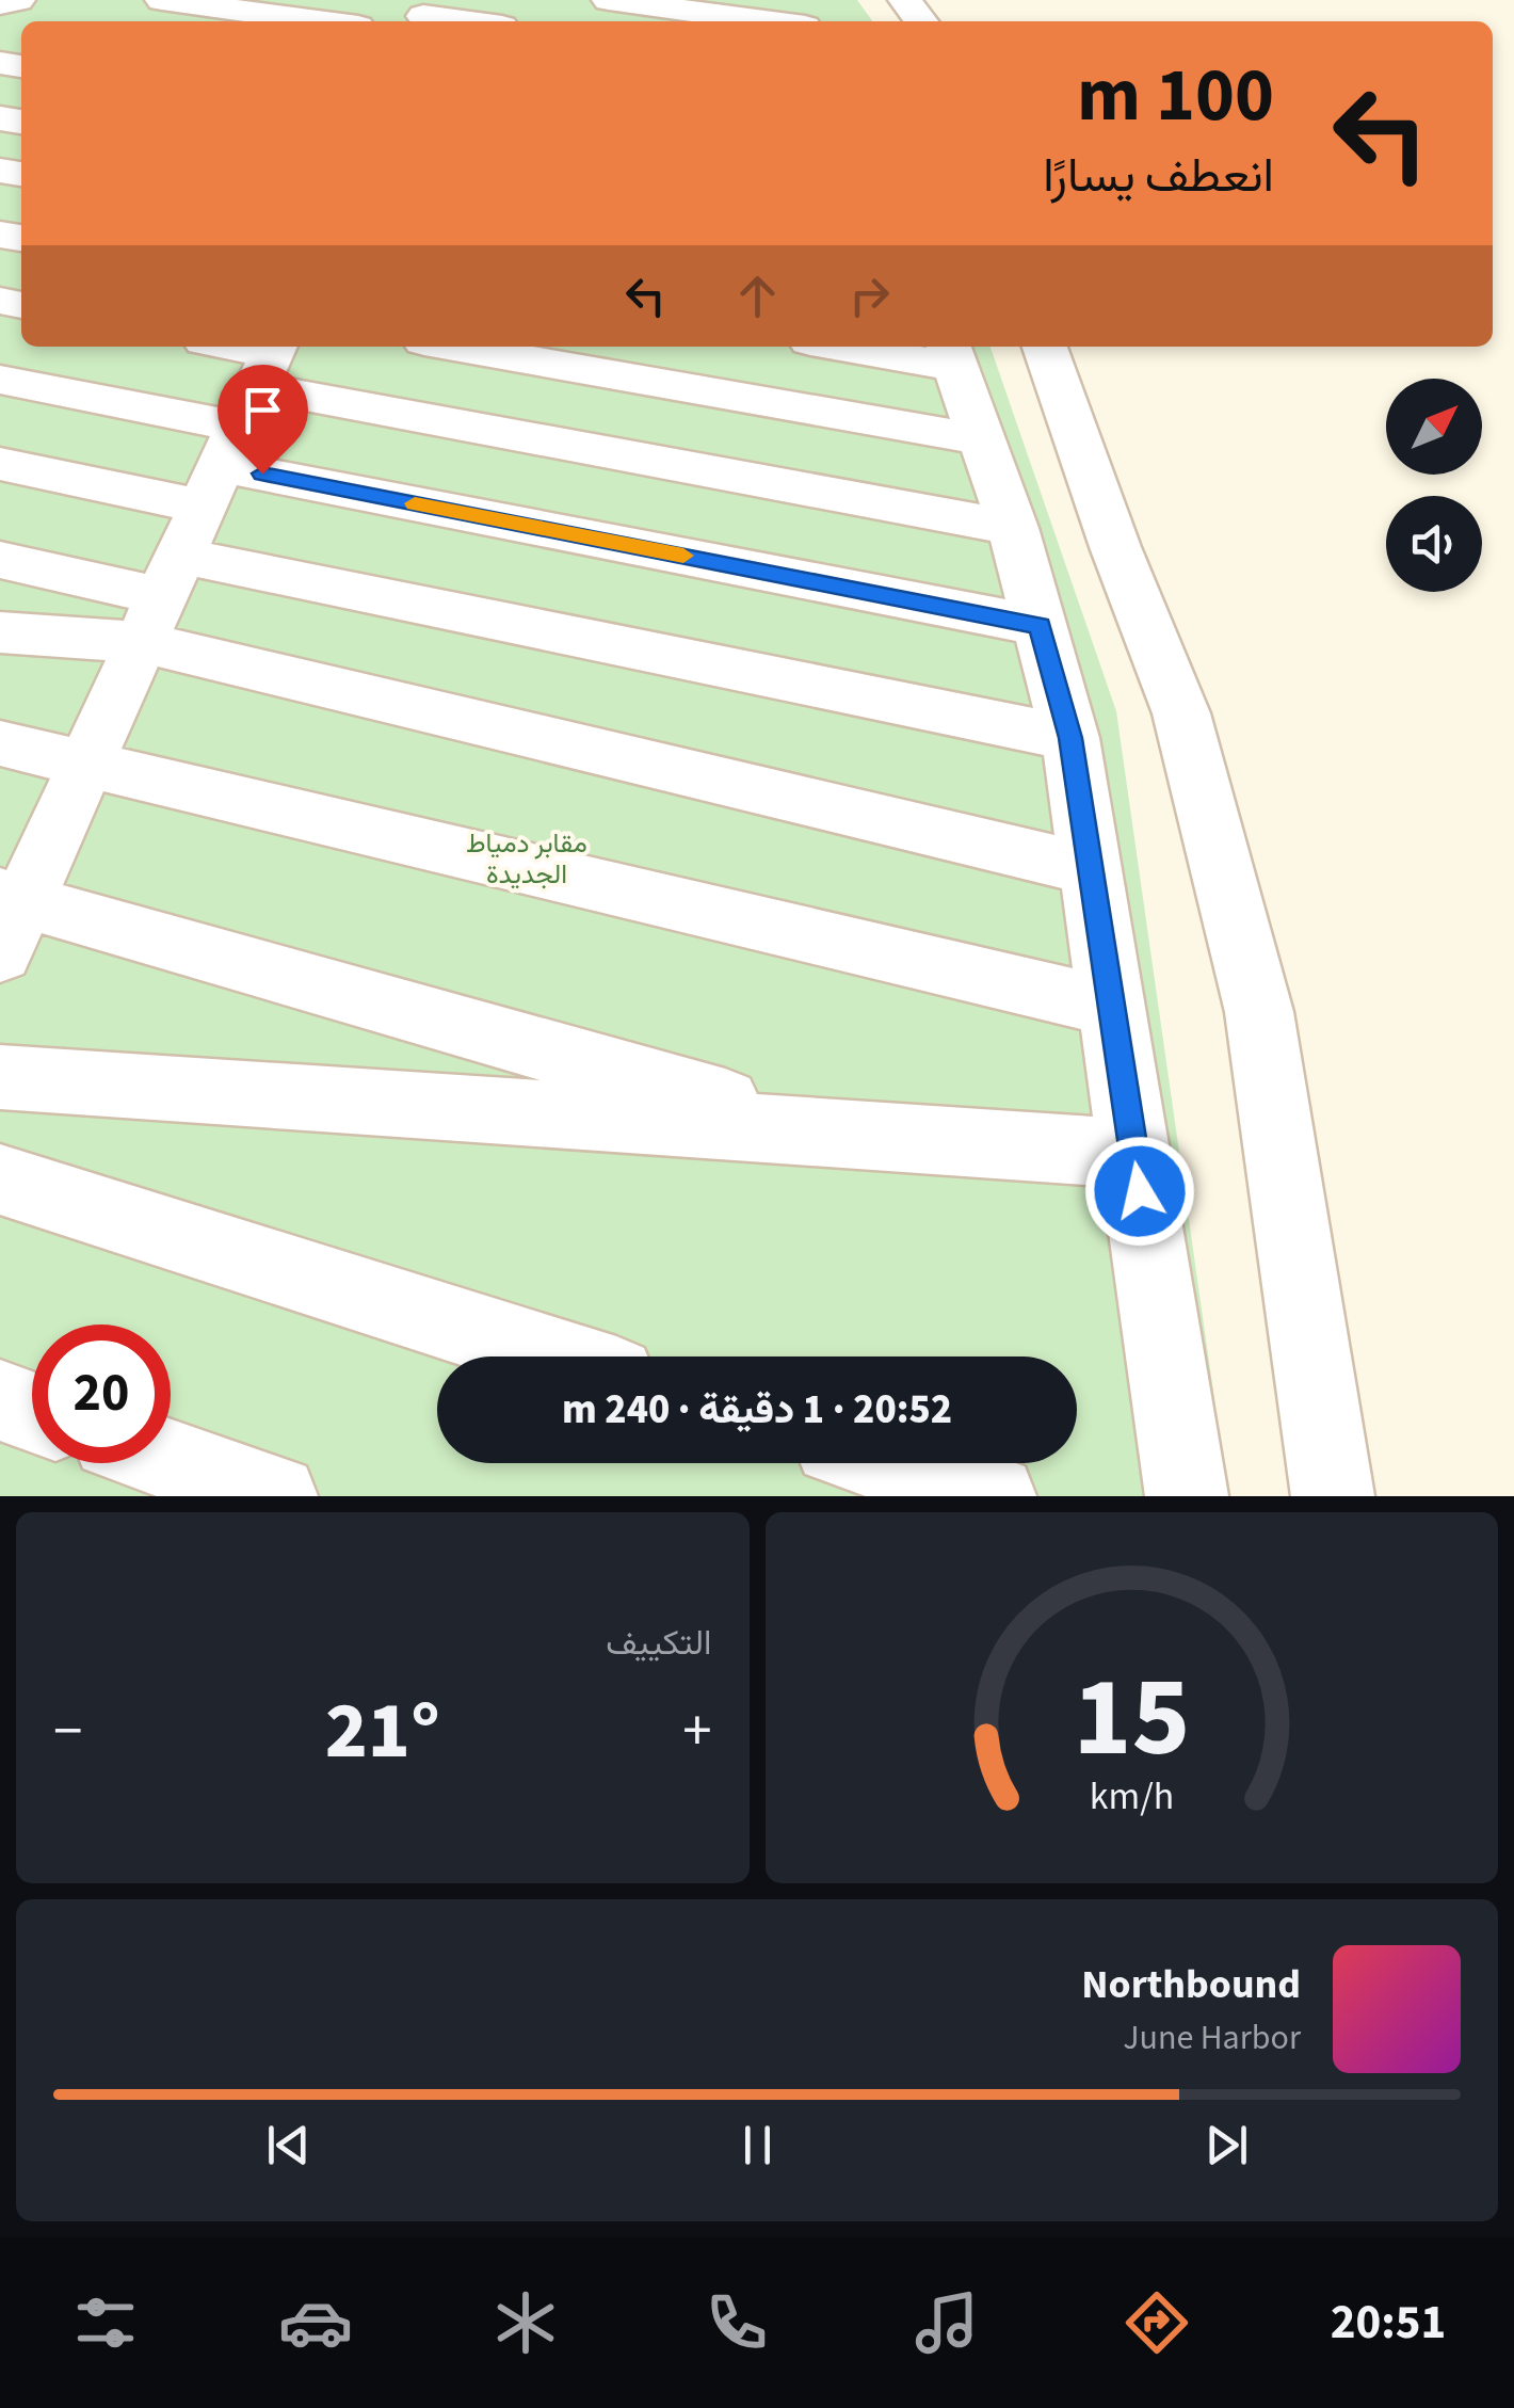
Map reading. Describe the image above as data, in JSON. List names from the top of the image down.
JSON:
{
  "parks": ["مقابر دمياط الجديدة"],
  "north": "top right",
  "page": {
    "turn": ["100 m", "انعطف يسارًا"],
    "limit": "20",
    "trip": "20:52 · 1 دقيقة · 240 m",
    "tile": "التكييف",
    "heat": ["−", "21°", "+"],
    "song": ["Northbound", "June Harbor"],
    "tabs": "20:51",
    "gauge": ["15", "km/h"]
  }
}
